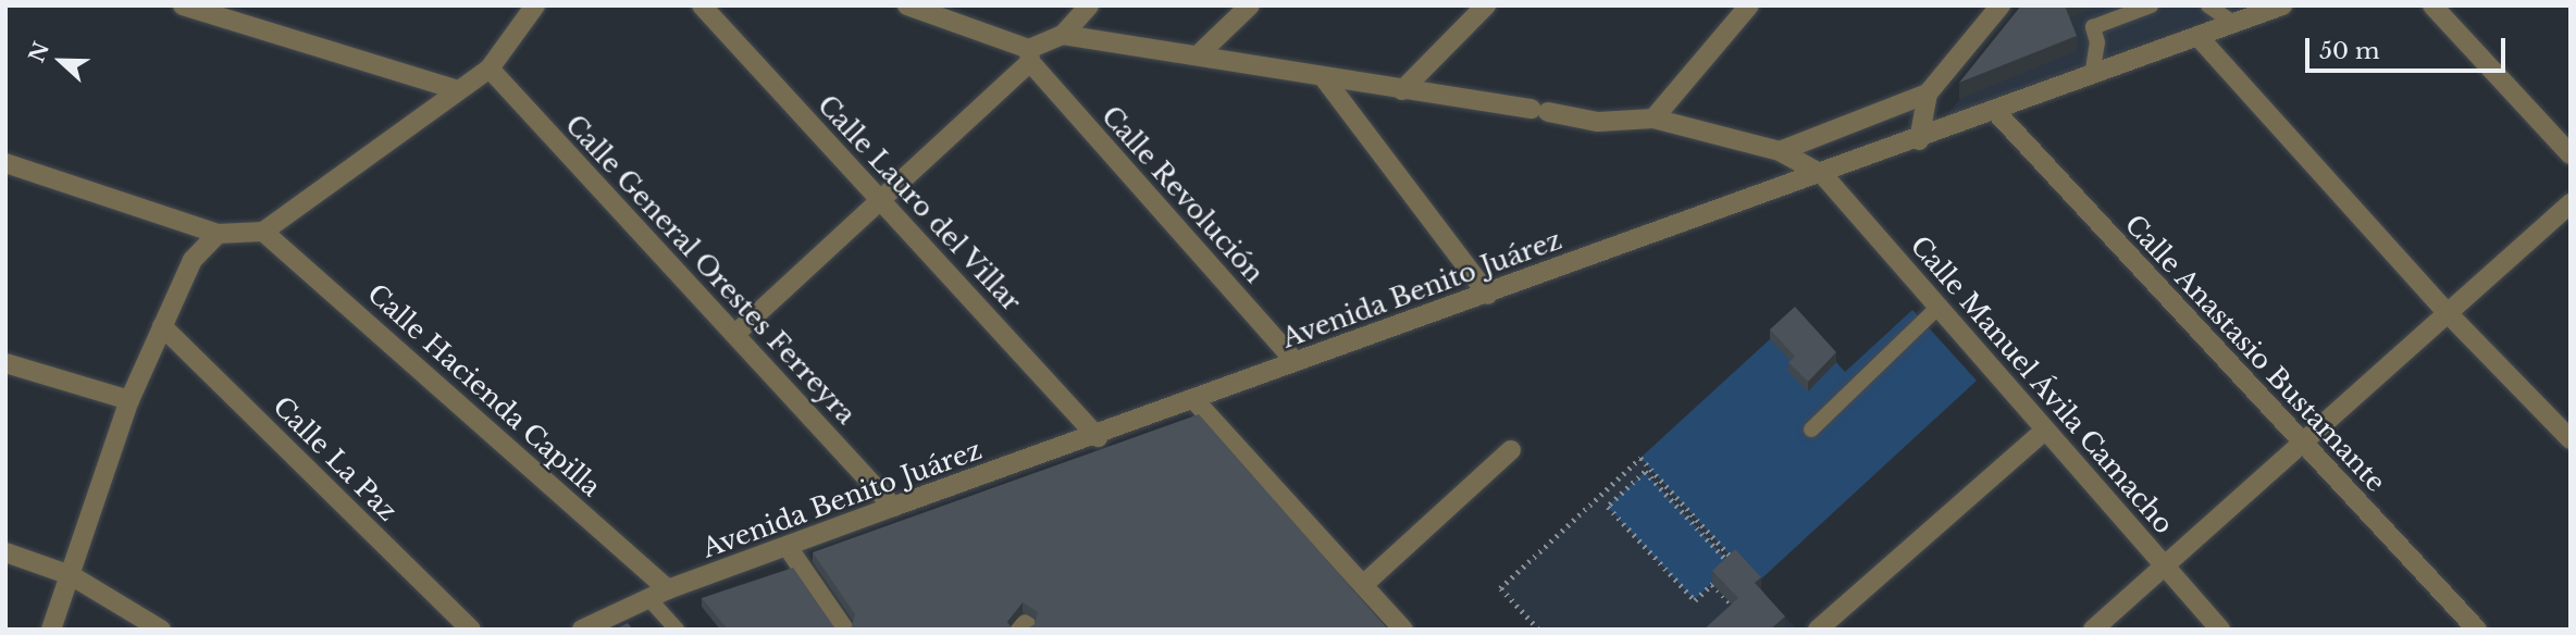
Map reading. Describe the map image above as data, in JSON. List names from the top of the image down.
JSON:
{
  "streets": {
    "street": [
      "Calle Revolución",
      "Calle Lauro del Villar",
      "Calle General Orestes Ferreyra",
      "Avenida Benito Juárez",
      "Calle Anastasio Bustamante",
      "Calle Manuel Ávila Camacho",
      "Calle Hacienda Capilla",
      "Calle La Paz"
    ]
  },
  "crossings": [
    ["Calle Revolución", "Avenida Benito Juárez"],
    ["Calle Lauro del Villar", "Avenida Benito Juárez"],
    ["Calle General Orestes Ferreyra", "Avenida Benito Juárez"],
    ["Avenida Benito Juárez", "Calle Anastasio Bustamante"],
    ["Avenida Benito Juárez", "Calle Manuel Ávila Camacho"],
    ["Avenida Benito Juárez", "Calle Hacienda Capilla"]
  ],
  "scale_bar": "50 m",
  "north": "left"
}
